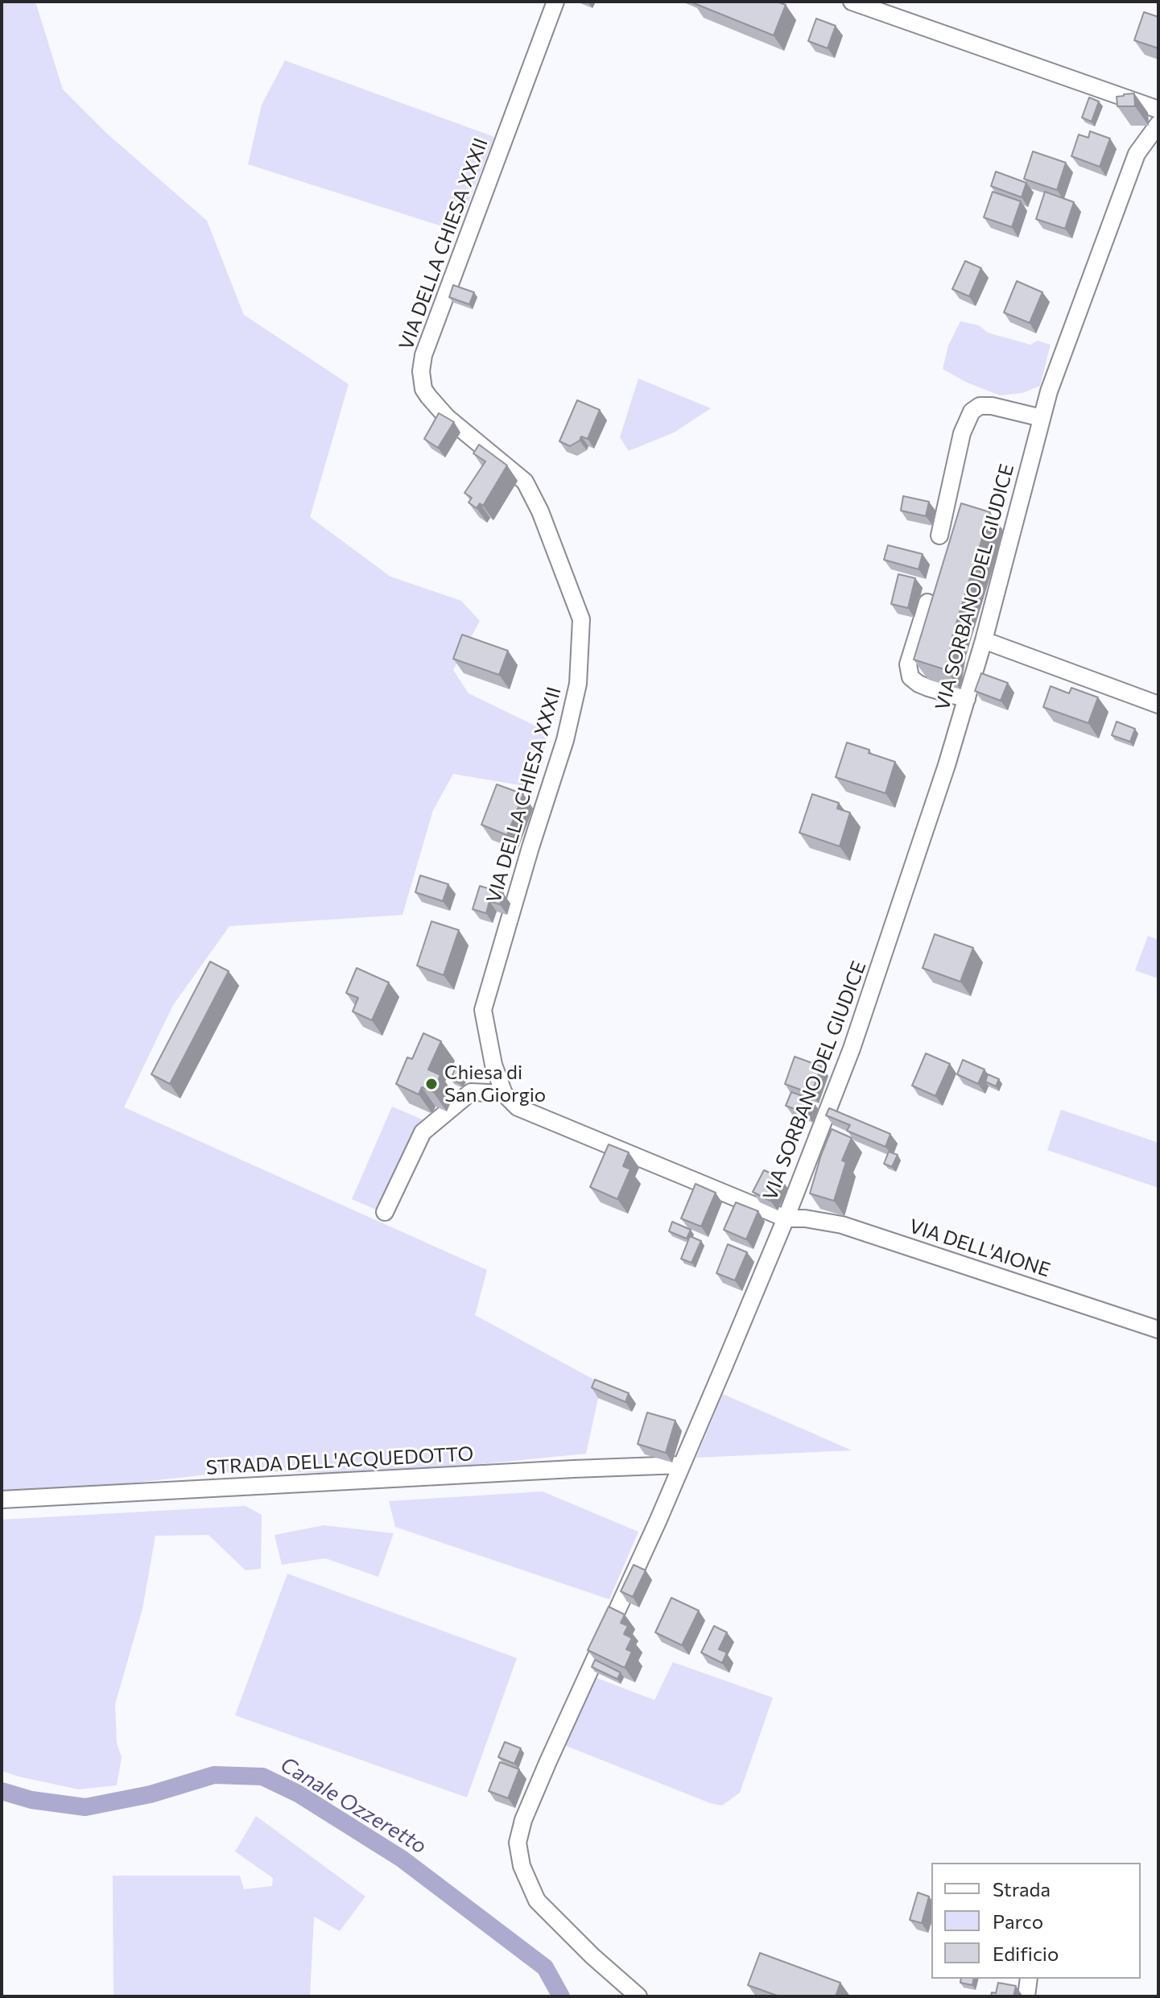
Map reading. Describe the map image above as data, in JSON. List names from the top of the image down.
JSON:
{
  "streets": {
    "street": [
      "VIA DELLA CHIESA XXXII",
      "VIA SORBANO DEL GIUDICE",
      "VIA DELL'AIONE",
      "STRADA DELL'ACQUEDOTTO"
    ]
  },
  "crossings": [
    ["VIA SORBANO DEL GIUDICE", "VIA DELL'AIONE"],
    ["VIA SORBANO DEL GIUDICE", "STRADA DELL'ACQUEDOTTO"]
  ],
  "water": ["Canale Ozzeretto"],
  "places": ["Chiesa di San Giorgio"],
  "legend": ["Strada", "Parco", "Edificio"]
}
